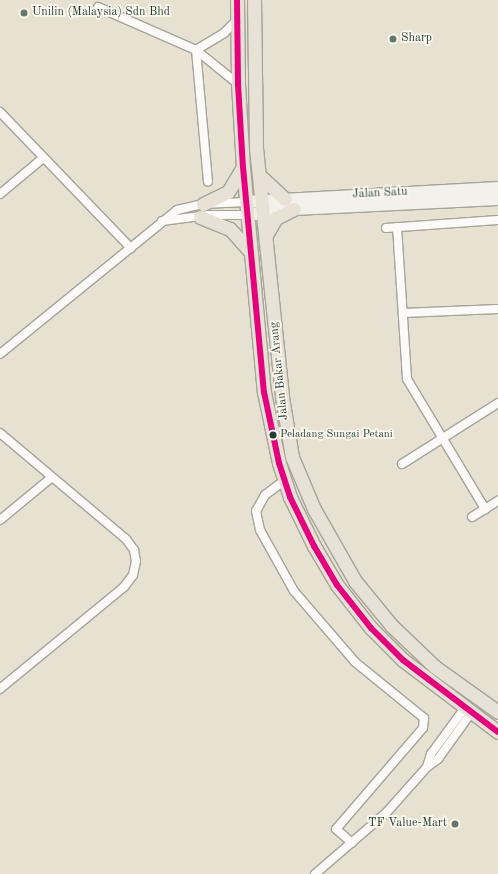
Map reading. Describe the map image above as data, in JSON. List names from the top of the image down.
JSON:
{
  "streets": {
    "main road": ["Jalan Satu", "Jalan Bakar Arang"]
  },
  "crossings": [
    ["Jalan Satu", "Jalan Bakar Arang"]
  ],
  "places": [
    "Unilin (Malaysia) Sdn Bhd",
    "Sharp",
    "Peladang Sungai Petani",
    "TF Value-Mart"
  ]
}
